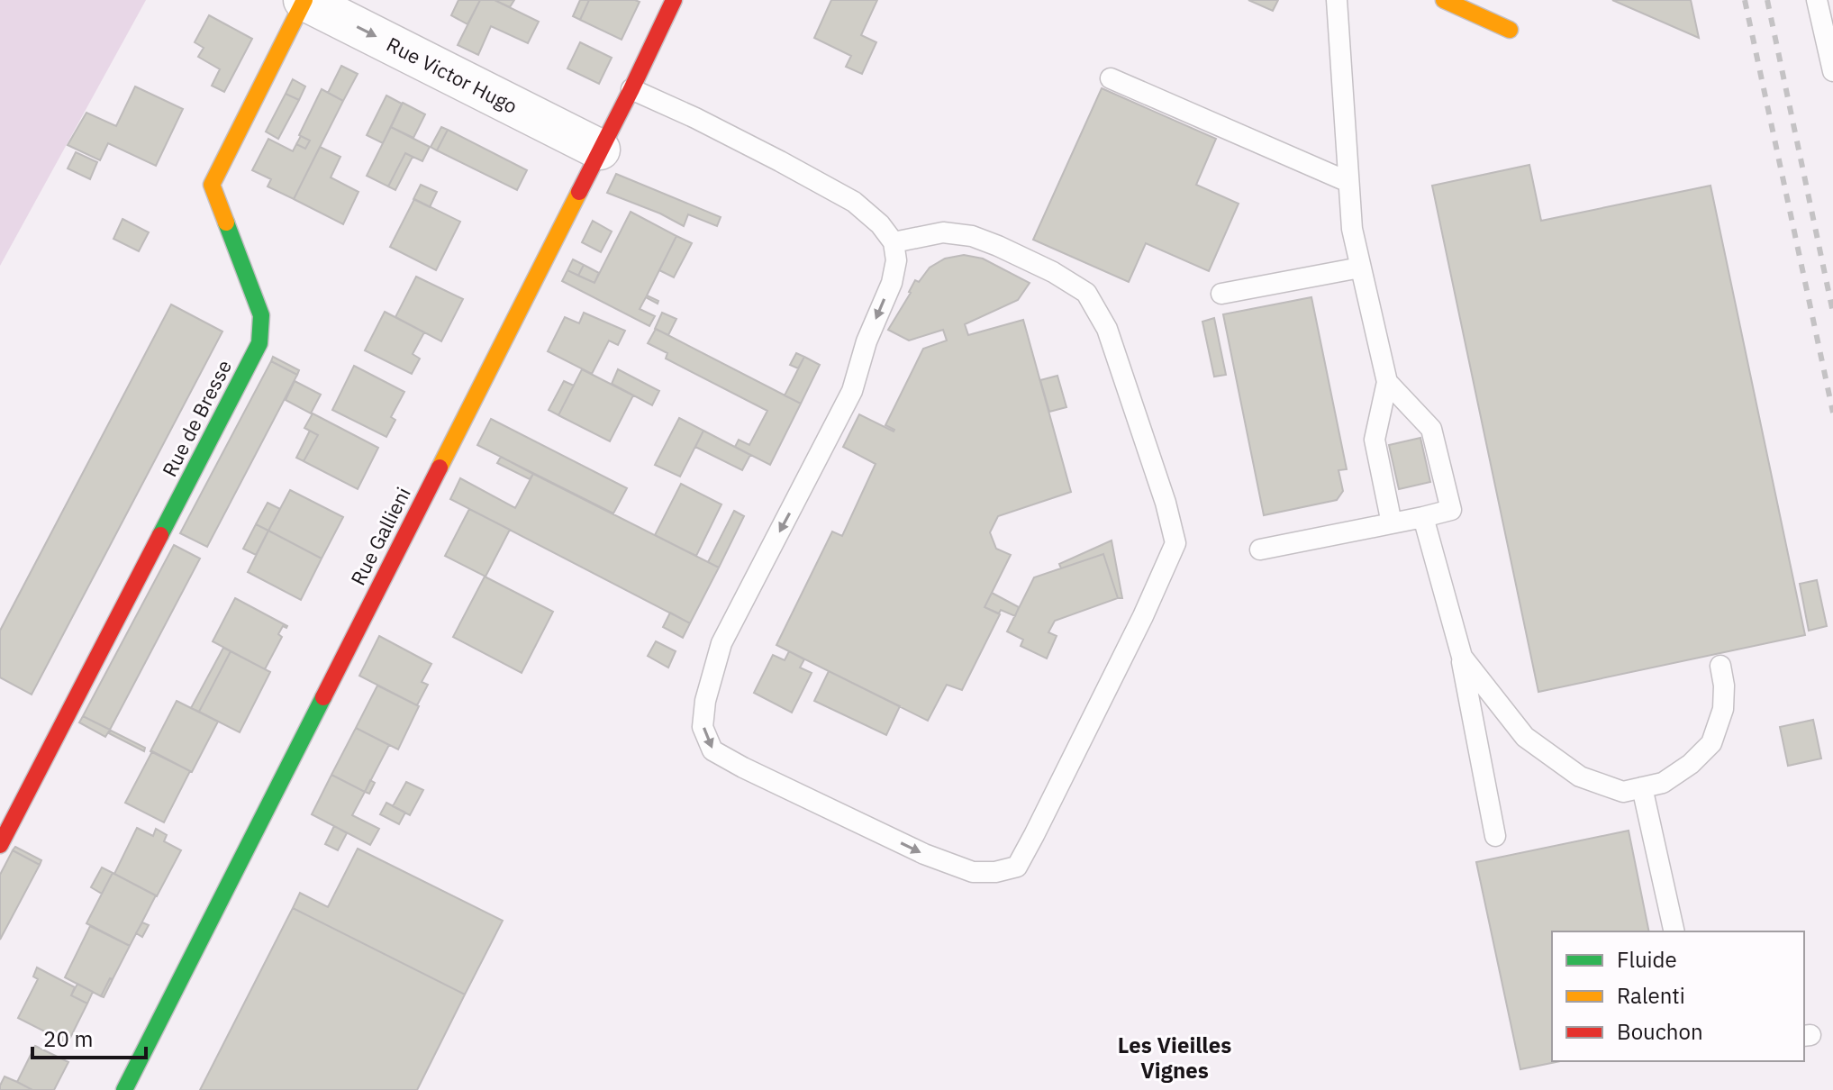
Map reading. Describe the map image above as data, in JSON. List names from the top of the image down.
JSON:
{
  "streets": {
    "street": ["Rue Victor Hugo", "Rue de Bresse", "Rue Gallieni"]
  },
  "crossings": [
    ["Rue Victor Hugo", "Rue de Bresse"],
    ["Rue Victor Hugo", "Rue Gallieni"]
  ],
  "one_way": ["Rue Victor Hugo"],
  "districts": ["Les Vieilles Vignes"],
  "legend": ["Fluide", "Ralenti", "Bouchon"],
  "scale_bar": "20 m"
}
